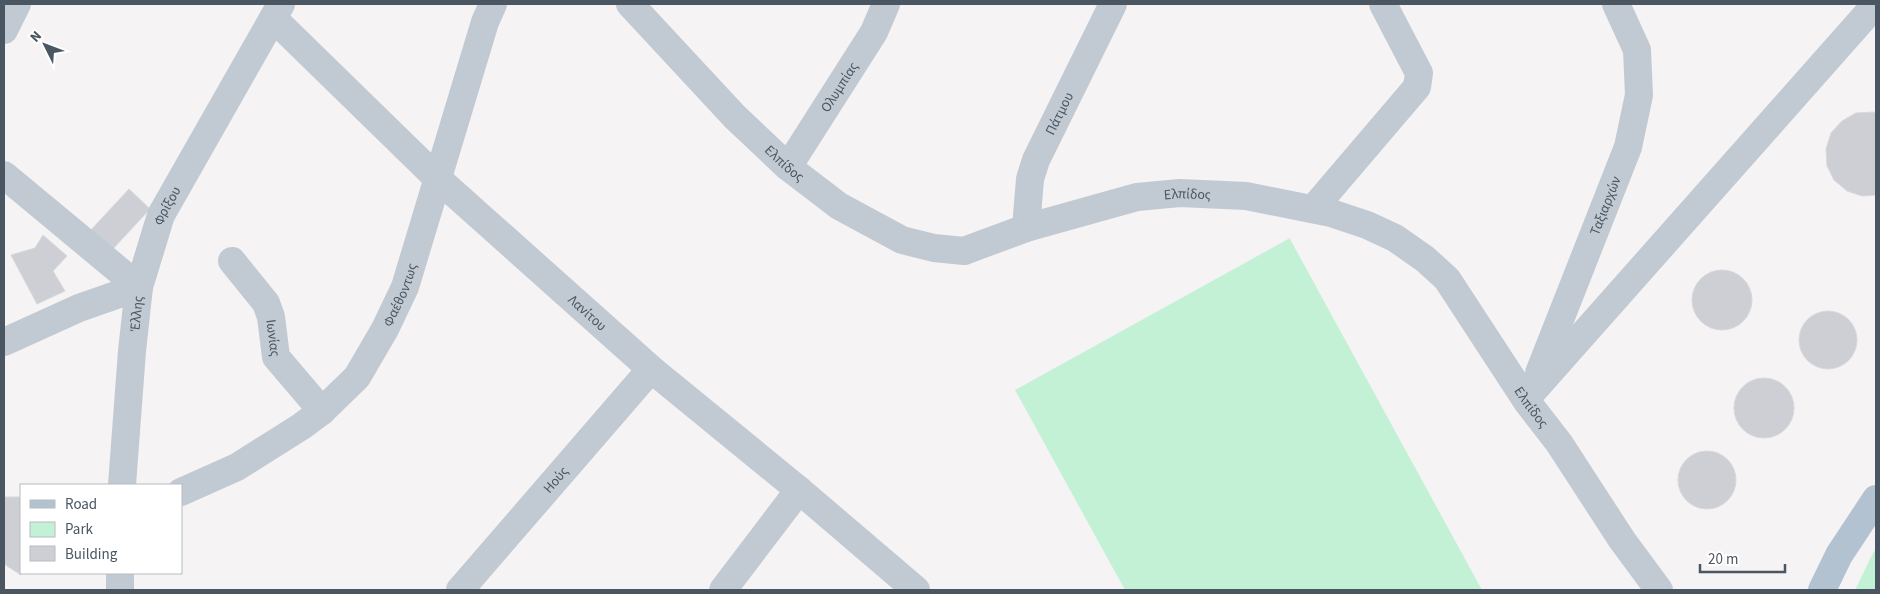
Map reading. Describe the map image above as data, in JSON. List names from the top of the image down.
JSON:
{
  "streets": {
    "street": [
      "Ολυμπίας",
      "Πάτμου",
      "Ελπίδος",
      "Ταξιαρχών",
      "Φρίξου",
      "Φαέθοντως",
      "Λανίτου",
      "Έλλης",
      "Ιωνίας",
      "Ηούς"
    ]
  },
  "crossings": [
    ["Ολυμπίας", "Ελπίδος"],
    ["Πάτμου", "Ελπίδος"],
    ["Ελπίδος", "Ταξιαρχών"],
    ["Φρίξου", "Λανίτου"],
    ["Φρίξου", "Έλλης"],
    ["Φαέθοντως", "Λανίτου"],
    ["Φαέθοντως", "Ιωνίας"],
    ["Λανίτου", "Ηούς"]
  ],
  "legend": ["Road", "Park", "Building"],
  "scale_bar": "20 m",
  "north": "top left"
}
